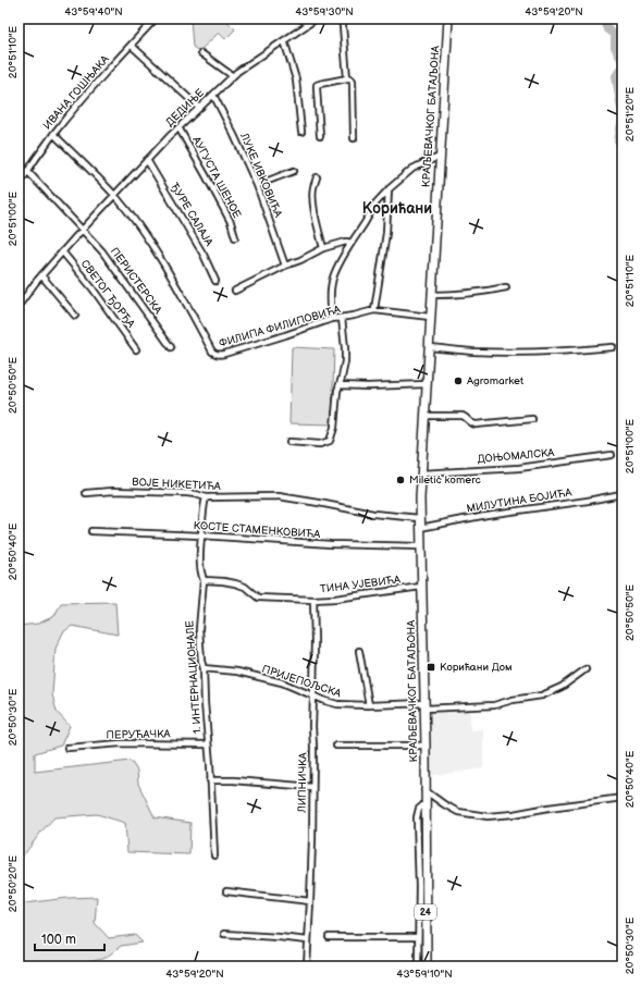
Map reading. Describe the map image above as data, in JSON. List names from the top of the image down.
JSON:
{
  "streets": {
    "main road": ["КРАЉЕВАЧКОГ БАТАЉОНА", "24"],
    "street": [
      "ИВАНА ГОШЊАКА",
      "ДЕДИЊЕ",
      "ЛУКЕ ИВКОВИЋА",
      "АУГУСТА ШЕНОЕ",
      "ЂУРЕ САЛАЈА",
      "ПЕРИСТЕРСКА",
      "СВЕТОГ ЂОРЂА",
      "ФИЛИПА ФИЛИПОВИЋА",
      "ДОЊОМАЛСКА",
      "ВОЈЕ НИКЕТИЋА",
      "МИЛУТИНА БОЈИЋА",
      "КОСТЕ СТАМЕНКОВИЋА",
      "ТИНА УЈЕВИЋА",
      "1. ИНТЕРНАЦИОНАЛЕ",
      "ПРИЈЕПОЉСКА",
      "ПЕРУЋАЧКА",
      "ЛИПНИЧКА"
    ]
  },
  "crossings": [
    ["ДЕДИЊЕ", "ЛУКЕ ИВКОВИЋА"],
    ["ДЕДИЊЕ", "АУГУСТА ШЕНОЕ"],
    ["ДЕДИЊЕ", "ЂУРЕ САЛАЈА"],
    ["ДЕДИЊЕ", "ПЕРИСТЕРСКА"],
    ["ДЕДИЊЕ", "СВЕТОГ ЂОРЂА"],
    ["ДЕДИЊЕ", "ФИЛИПА ФИЛИПОВИЋА"],
    ["КРАЉЕВАЧКОГ БАТАЉОНА", "ФИЛИПА ФИЛИПОВИЋА"],
    ["КРАЉЕВАЧКОГ БАТАЉОНА", "ДОЊОМАЛСКА"],
    ["КРАЉЕВАЧКОГ БАТАЉОНА", "ВОЈЕ НИКЕТИЋА"],
    ["КРАЉЕВАЧКОГ БАТАЉОНА", "МИЛУТИНА БОЈИЋА"],
    ["КРАЉЕВАЧКОГ БАТАЉОНА", "КОСТЕ СТАМЕНКОВИЋА"],
    ["КРАЉЕВАЧКОГ БАТАЉОНА", "ТИНА УЈЕВИЋА"],
    ["КРАЉЕВАЧКОГ БАТАЉОНА", "ПРИЈЕПОЉСКА"],
    ["ВОЈЕ НИКЕТИЋА", "1. ИНТЕРНАЦИОНАЛЕ"],
    ["КОСТЕ СТАМЕНКОВИЋА", "1. ИНТЕРНАЦИОНАЛЕ"],
    ["ТИНА УЈЕВИЋА", "1. ИНТЕРНАЦИОНАЛЕ"],
    ["ТИНА УЈЕВИЋА", "ЛИПНИЧКА"],
    ["1. ИНТЕРНАЦИОНАЛЕ", "ПРИЈЕПОЉСКА"],
    ["1. ИНТЕРНАЦИОНАЛЕ", "ПЕРУЋАЧКА"],
    ["ПРИЈЕПОЉСКА", "ЛИПНИЧКА"]
  ],
  "districts": ["Корићани"],
  "places": {
    "other": ["Agromarket", "Miletić komerc"],
    "transit": ["Корићани Дом"]
  },
  "scale_bar": "100 m",
  "coordinates": [
    "43°59'40\"N",
    "43°59'30\"N",
    "43°59'20\"N",
    "20°51'10\"E",
    "20°51'20\"E",
    "20°51'00\"E",
    "20°50'50\"E",
    "20°50'40\"E",
    "20°50'30\"E",
    "20°50'20\"E",
    "43°59'10\"N"
  ]
}
